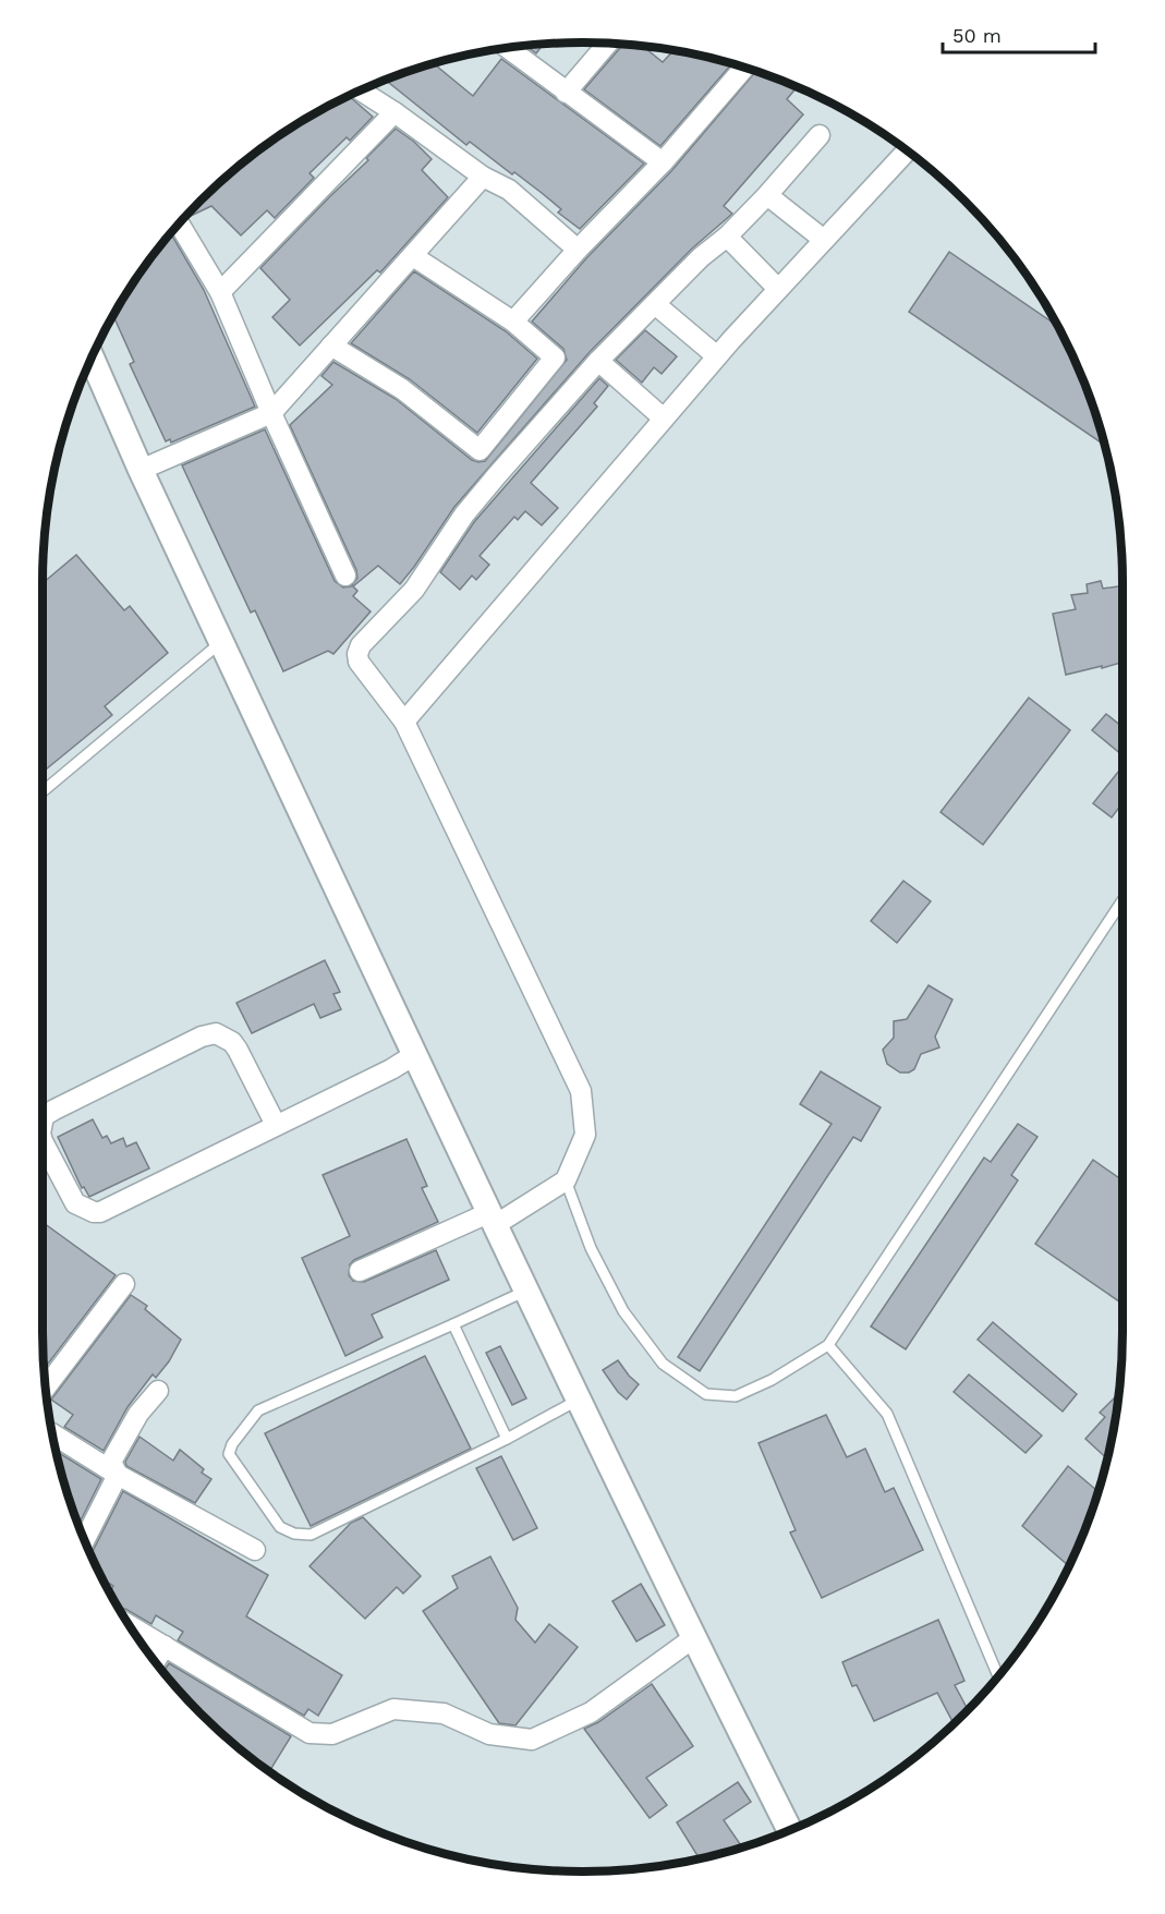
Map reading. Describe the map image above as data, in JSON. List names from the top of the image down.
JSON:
{
  "scale_bar": "50 m"
}
